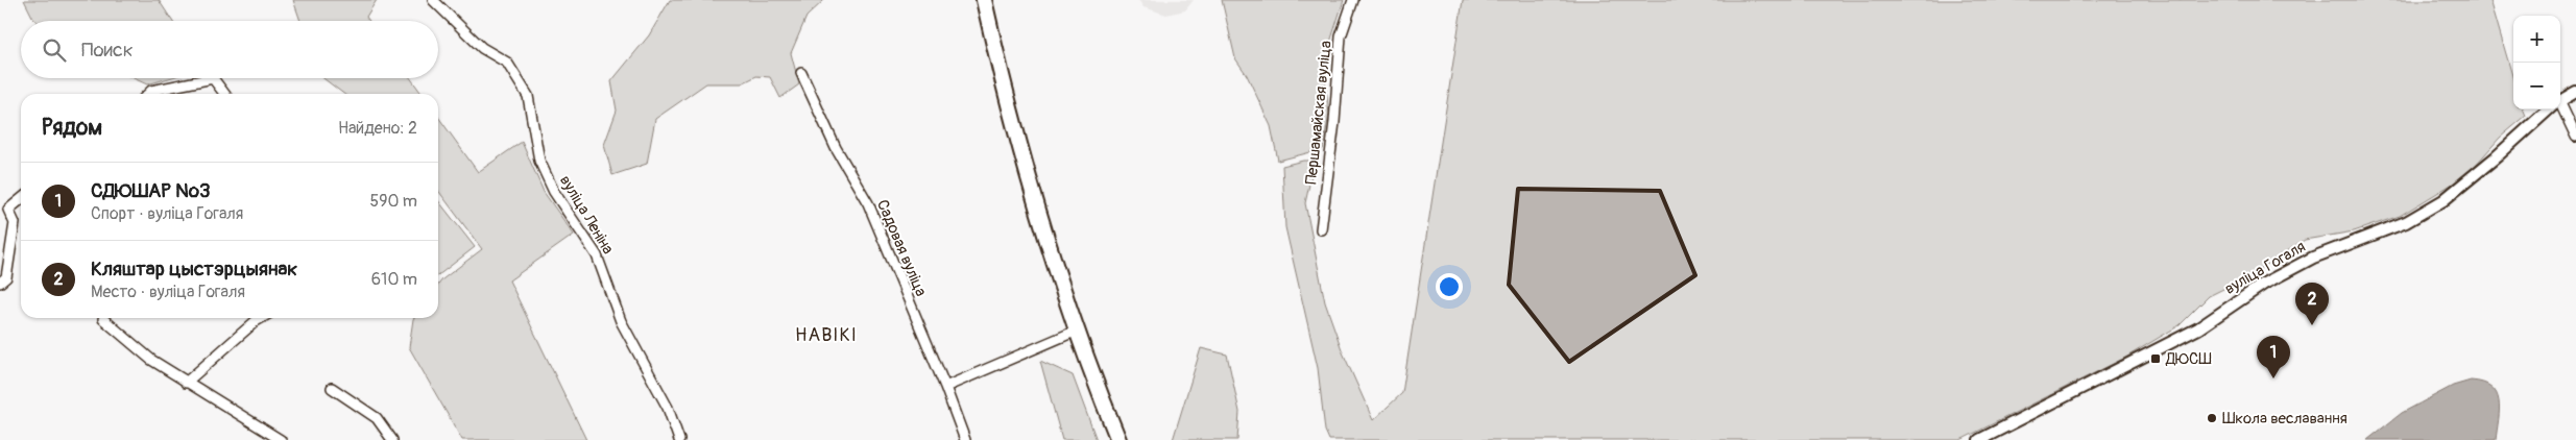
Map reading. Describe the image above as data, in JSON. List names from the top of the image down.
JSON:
{
  "streets": {
    "street": [
      "Першамайская вуліца",
      "вуліца Леніна",
      "Садовая вуліца",
      "вуліца Гогаля"
    ]
  },
  "districts": ["НАВІКІ"],
  "places": {
    "transit": ["ДЮСШ"],
    "other": ["Школа веславання"]
  },
  "page": {
    "map_buttons": ["+", "−"],
    "search": "Поиск",
    "heading": ["Рядом", "Найдено: 2"],
    "list": [
      {
        "mark": "1",
        "name": "СДЮШАР №3",
        "note": "Спорт · вуліца Гогаля",
        "value": "590 m"
      },
      {
        "mark": "2",
        "name": "Кляштар цыстэрцыянак",
        "note": "Место · вуліца Гогаля",
        "value": "610 m"
      }
    ],
    "pins": ["2", "1"]
  }
}
